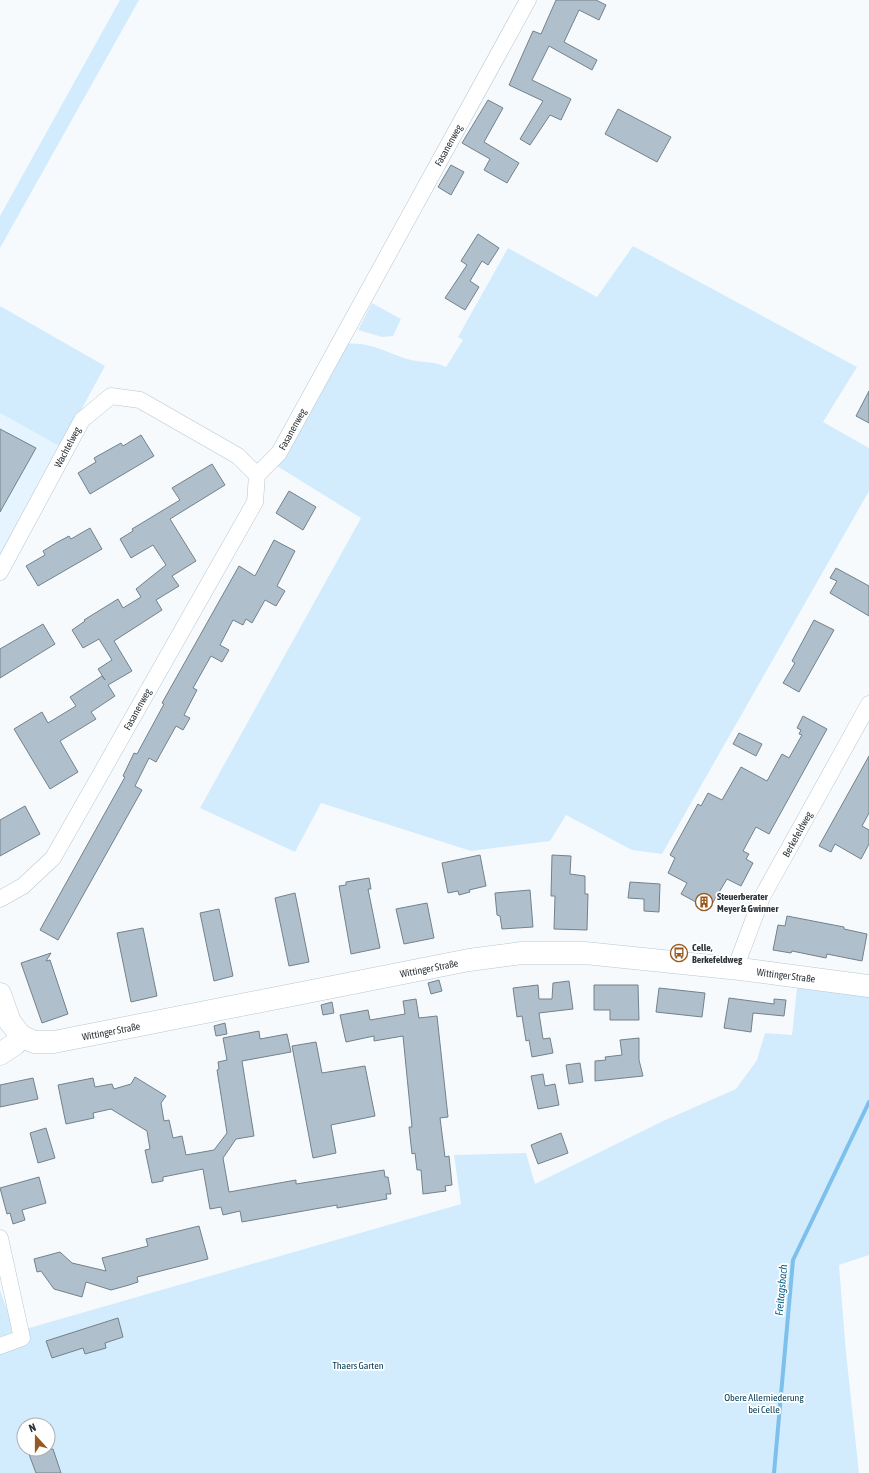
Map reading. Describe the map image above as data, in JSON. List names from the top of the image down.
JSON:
{
  "streets": {
    "main road": ["Wittinger Straße"],
    "street": ["Fasanenweg", "Wachtelweg", "Berkefeldweg"]
  },
  "crossings": [
    ["Fasanenweg", "Wachtelweg"],
    ["Berkefeldweg", "Wittinger Straße"]
  ],
  "water": ["Freitagsbach"],
  "parks": ["Thaers Garten", "Obere Allerniederung bei Celle"],
  "places": {
    "building": ["Steuerberater Meyer & Gwinner"],
    "bus stop": ["Celle, Berkefeldweg"]
  },
  "north": "top"
}
